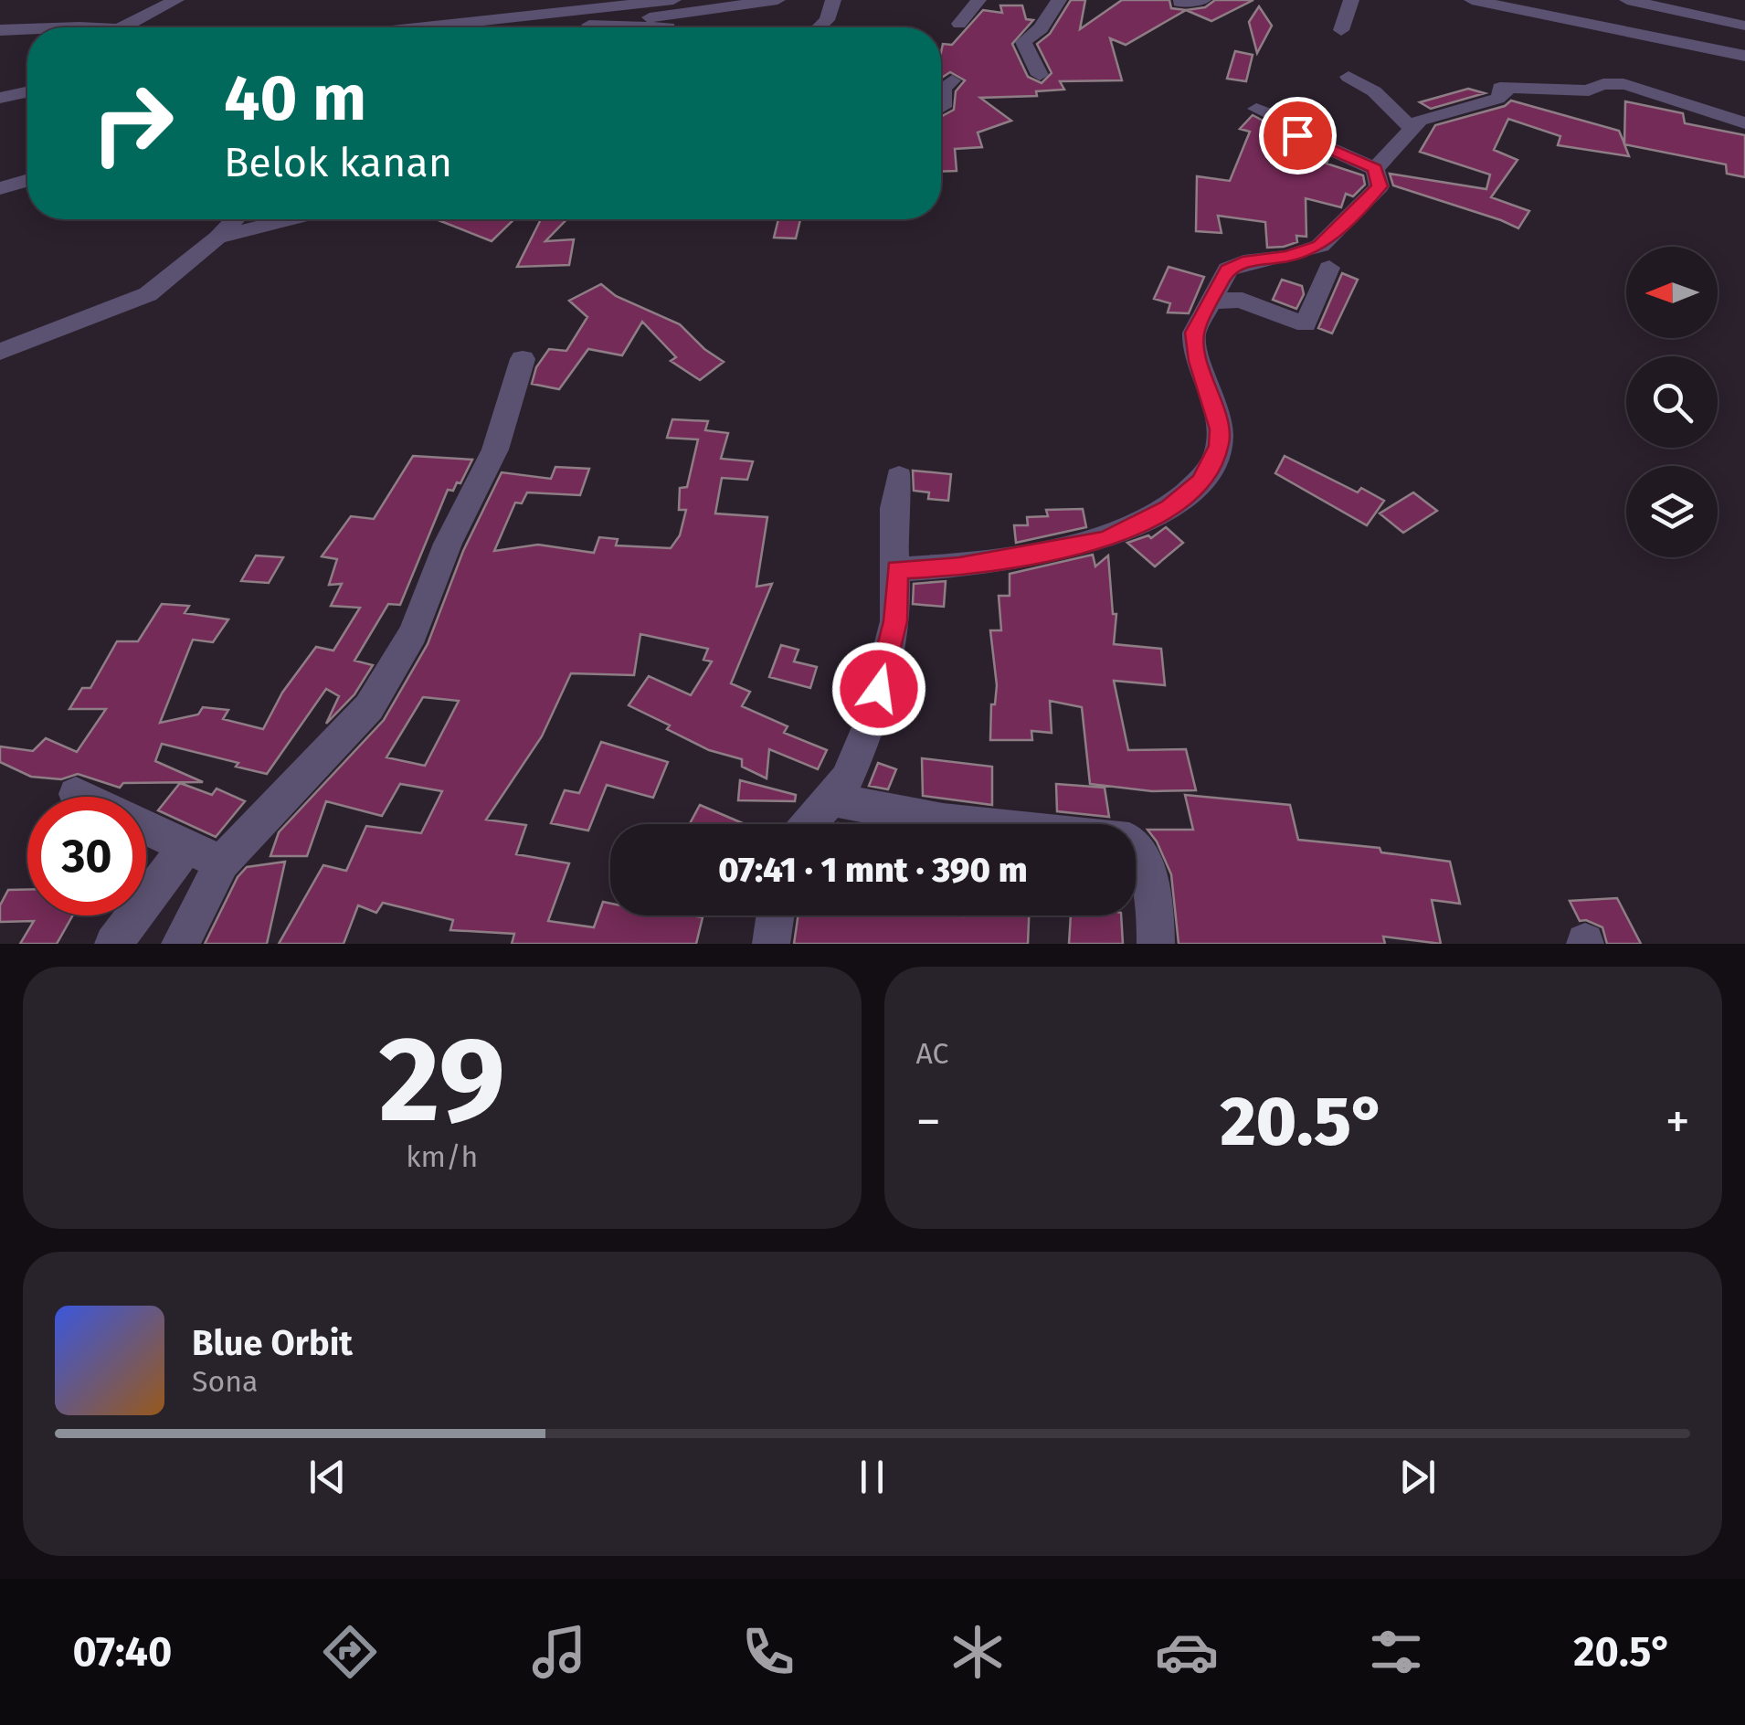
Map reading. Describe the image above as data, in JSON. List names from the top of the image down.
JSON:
{
  "north": "left",
  "page": {
    "turn": ["40 m", "Belok kanan"],
    "limit": "30",
    "trip": "07:41 · 1 mnt · 390 m",
    "tile": [
      ["29", "km/h"],
      "AC"
    ],
    "heat": ["−", "20.5°", "+"],
    "song": ["Blue Orbit", "Sona"],
    "tabs": ["07:40", "20.5°"]
  }
}
